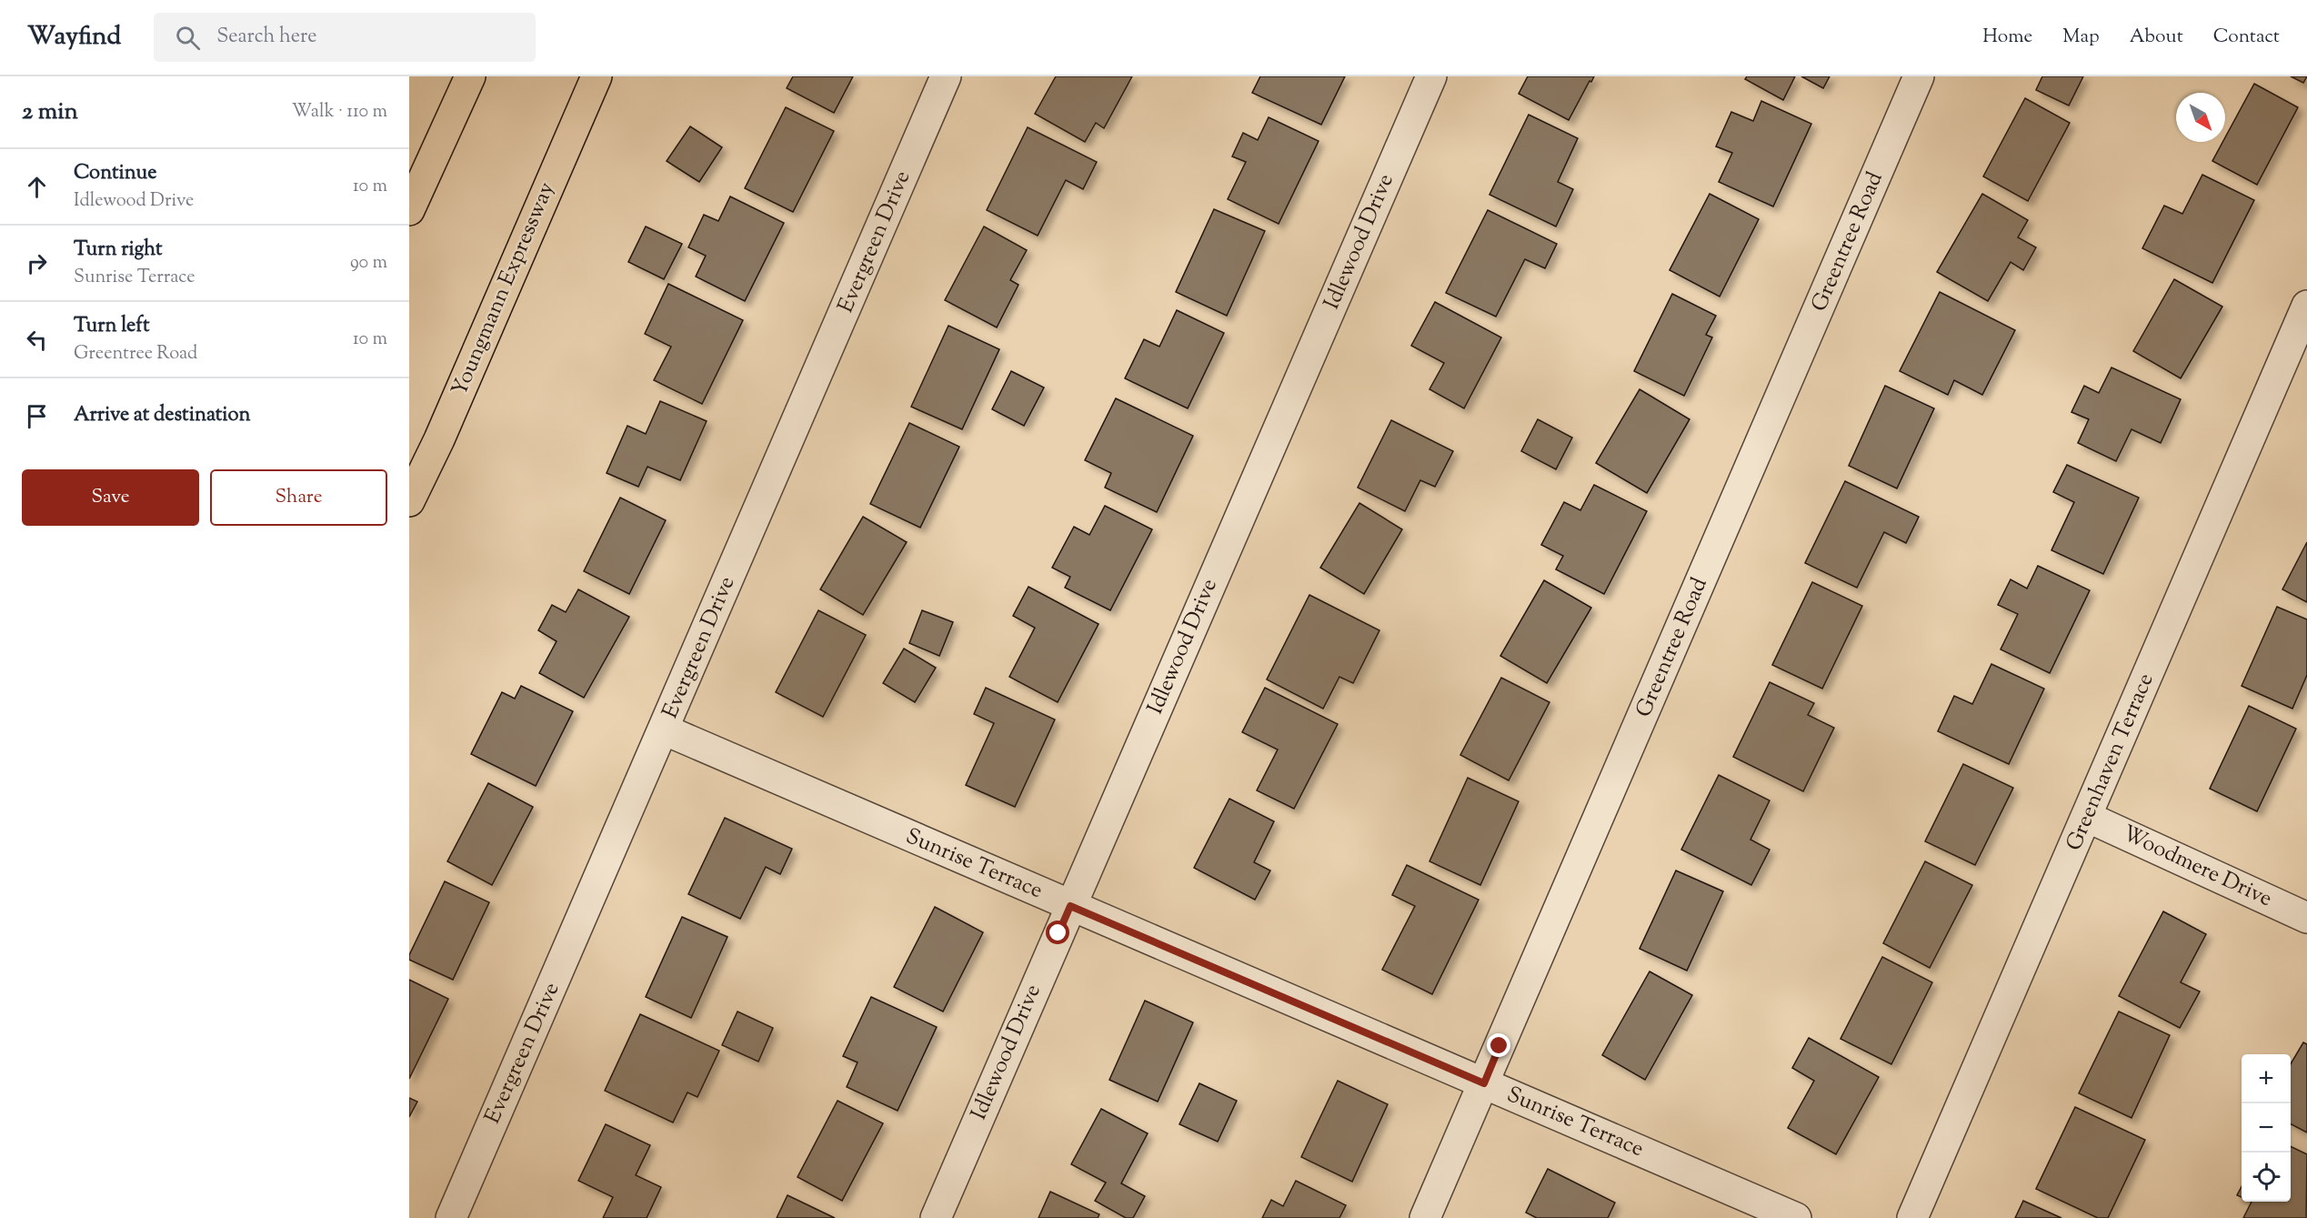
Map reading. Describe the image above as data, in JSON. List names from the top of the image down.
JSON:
{
  "streets": {
    "highway": ["Youngmann Expressway"],
    "street": [
      "Evergreen Drive",
      "Idlewood Drive",
      "Greentree Road",
      "Greenhaven Terrace",
      "Sunrise Terrace",
      "Woodmere Drive"
    ]
  },
  "crossings": [
    ["Evergreen Drive", "Sunrise Terrace"],
    ["Idlewood Drive", "Sunrise Terrace"],
    ["Greentree Road", "Sunrise Terrace"],
    ["Greenhaven Terrace", "Woodmere Drive"]
  ],
  "north": "bottom right",
  "page": {
    "header": "Wayfind",
    "search": "Search here",
    "nav": [
      "Home",
      "Map",
      "About",
      "Contact"
    ],
    "heading": ["2 min", "Walk · 110 m"],
    "list": [
      ["Continue", "Idlewood Drive", "10 m"],
      ["Turn right", "Sunrise Terrace", "90 m"],
      ["Turn left", "Greentree Road", "10 m"],
      "Arrive at destination"
    ],
    "buttons": ["Save", "Share"],
    "map_buttons": ["+", "−"]
  }
}
